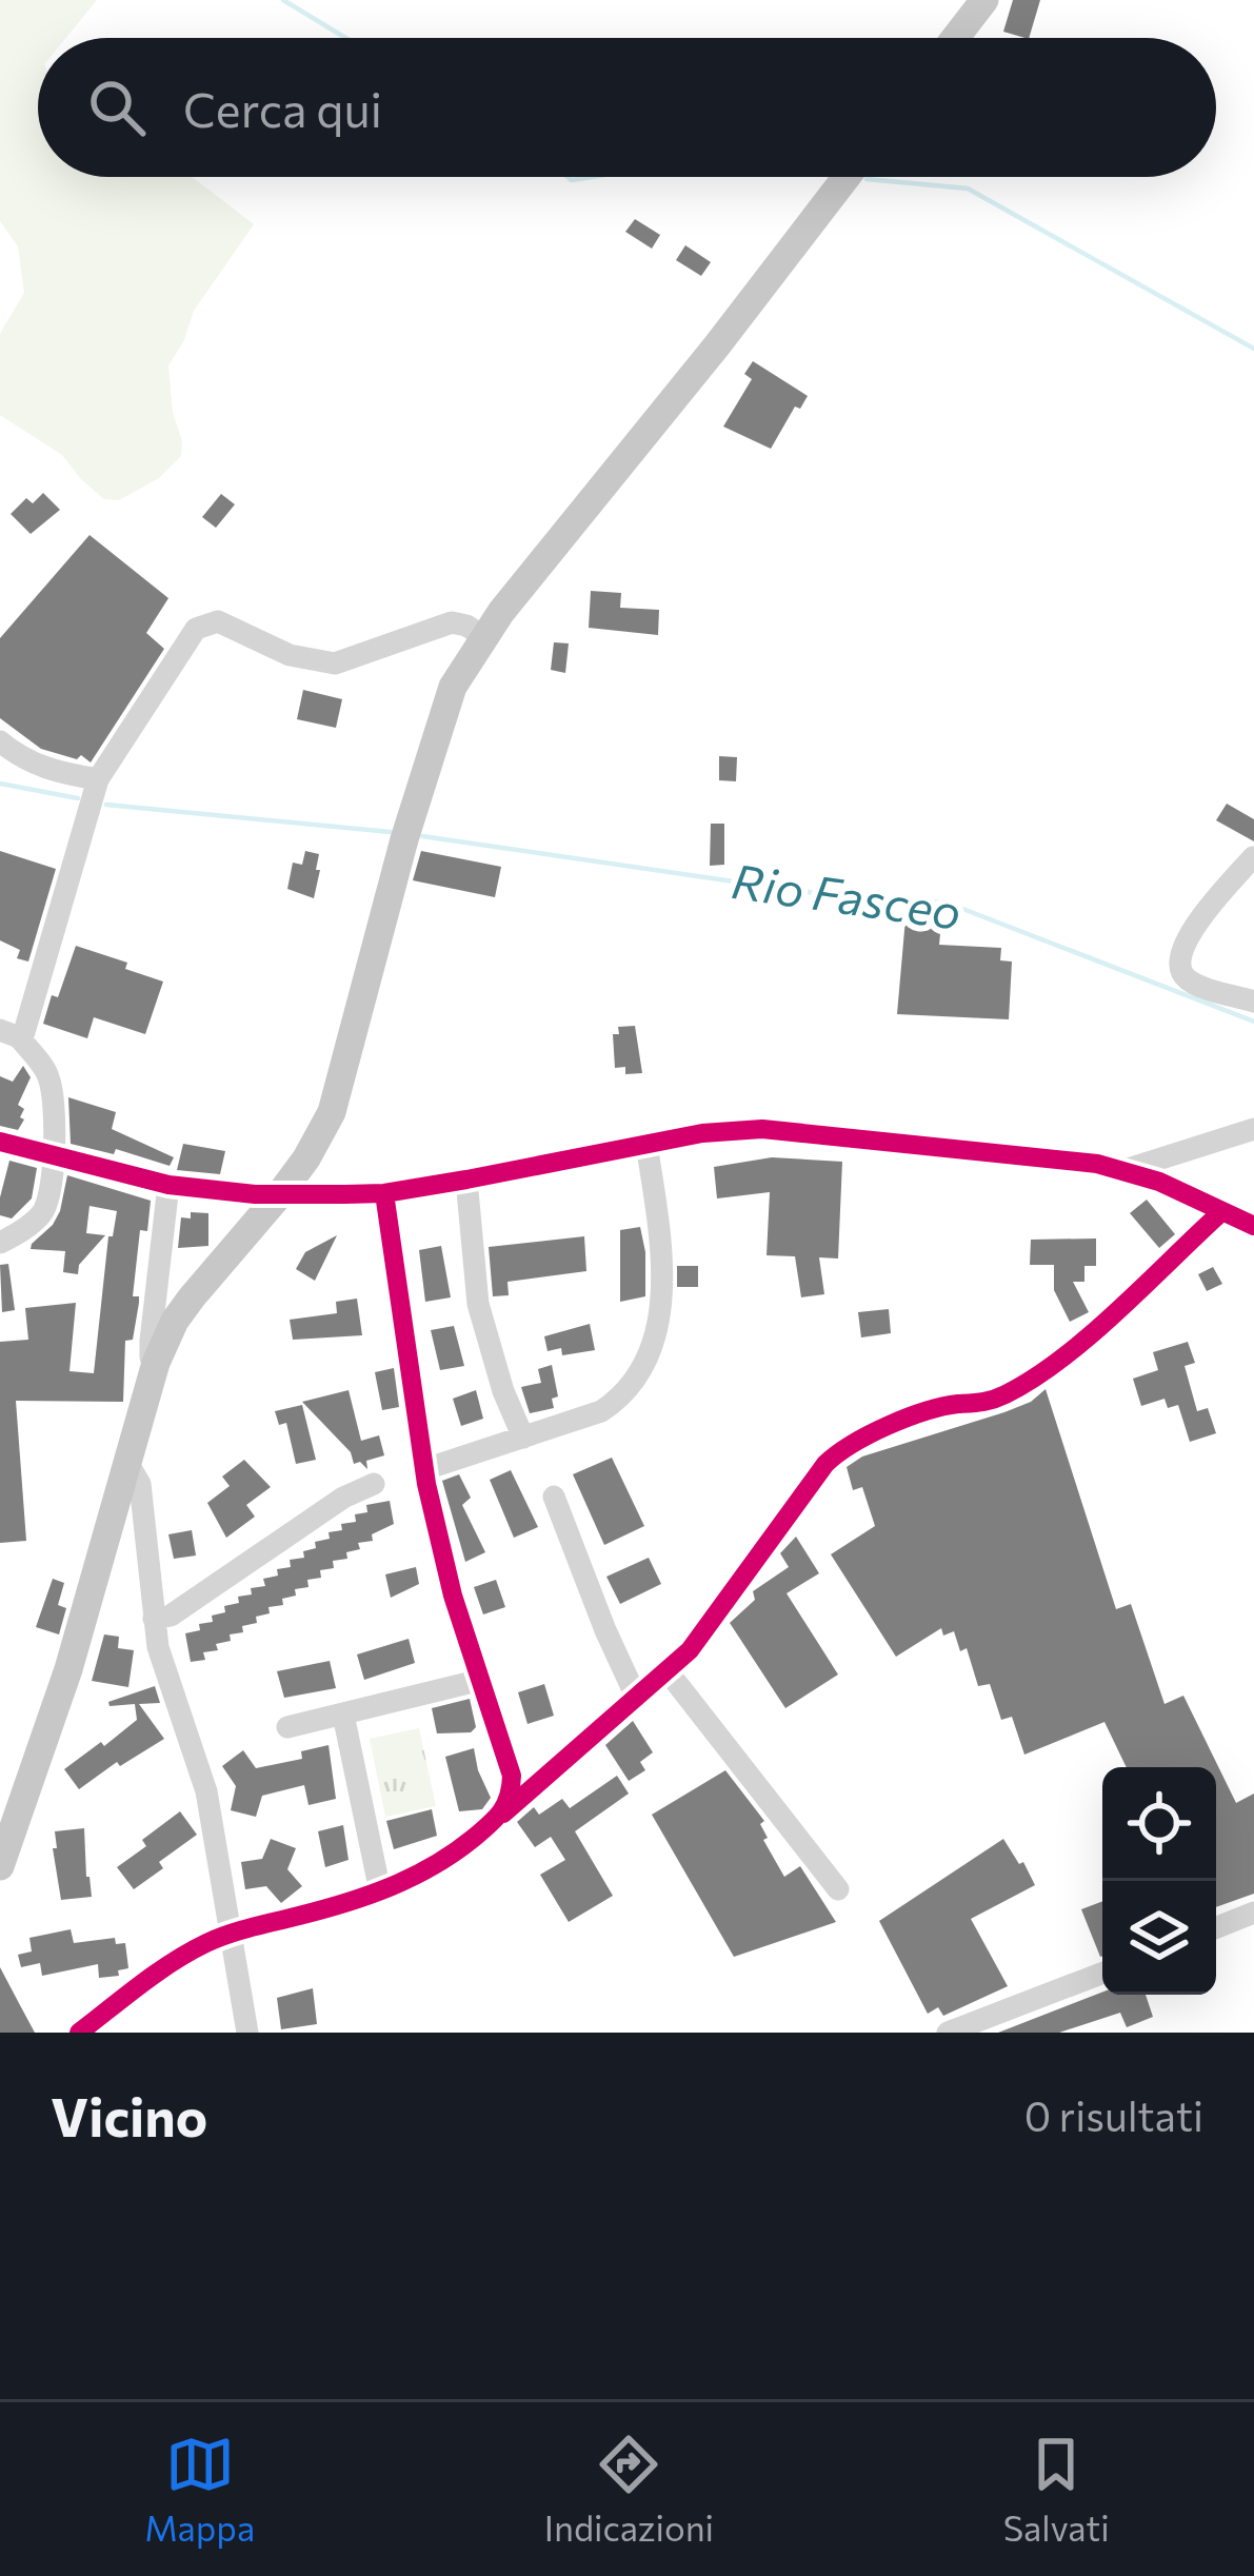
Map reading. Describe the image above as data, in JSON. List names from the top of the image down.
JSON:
{
  "water": ["Rio Fasceo"],
  "page": {
    "search": "Cerca qui",
    "heading": ["Vicino", "0 risultati"],
    "nav": ["Mappa", "Indicazioni", "Salvati"]
  }
}
